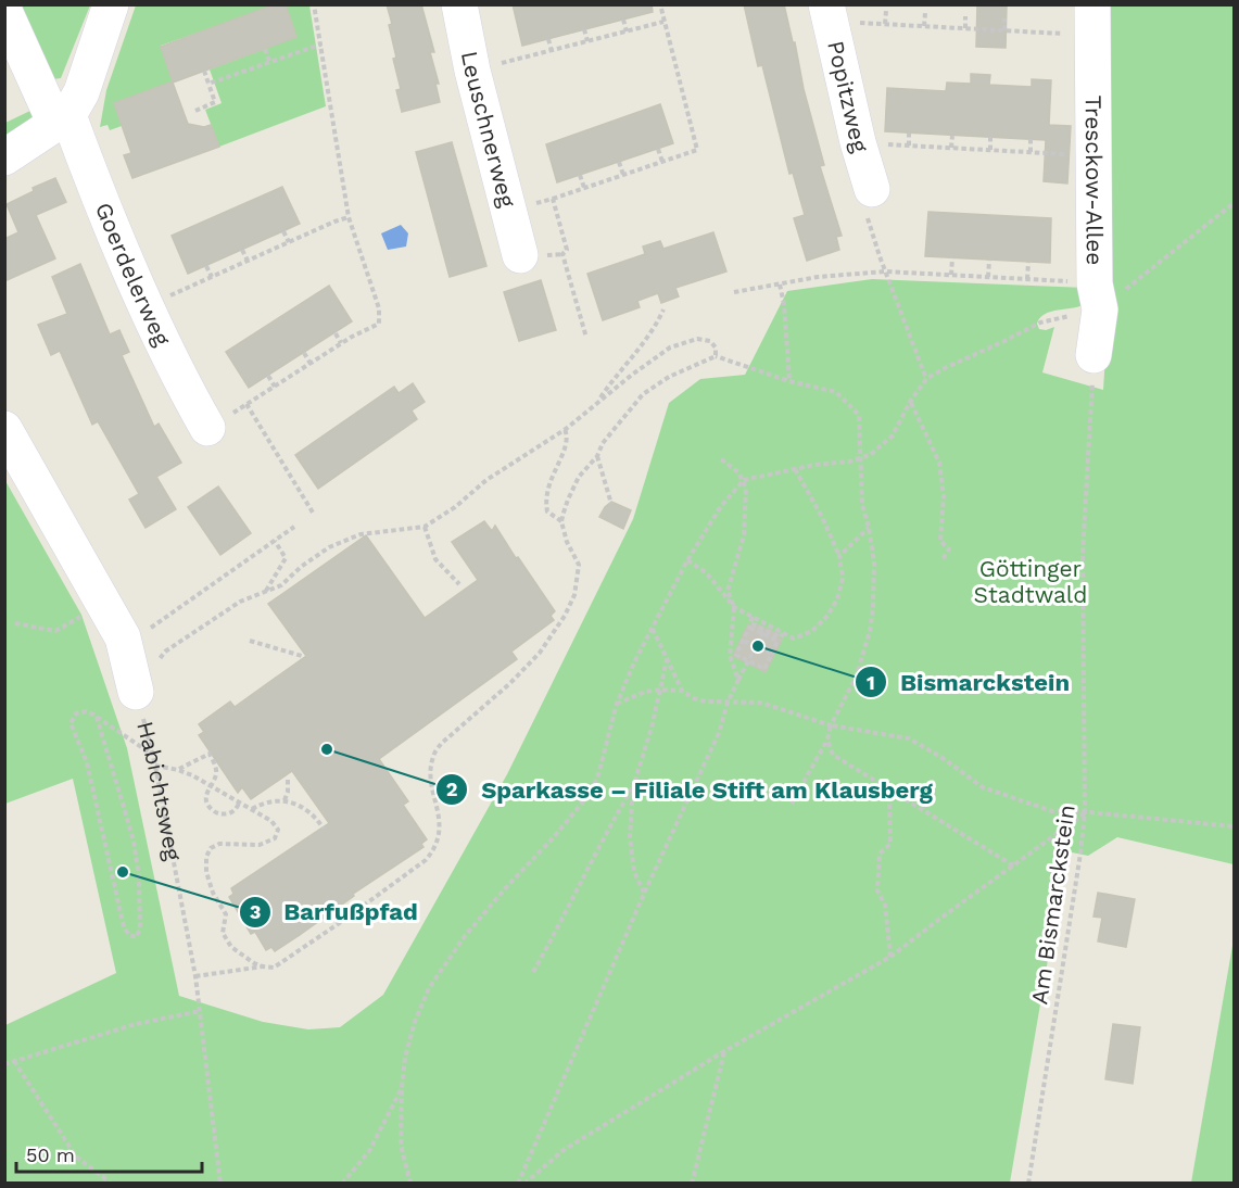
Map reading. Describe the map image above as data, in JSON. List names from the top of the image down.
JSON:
{
  "streets": {
    "street": [
      "Popitzweg",
      "Leuschnerweg",
      "Tresckow-Allee",
      "Goerdelerweg",
      "Habichtsweg"
    ],
    "path": ["Am Bismarckstein"]
  },
  "crossings": [
    ["Tresckow-Allee", "Am Bismarckstein"]
  ],
  "parks": ["Göttinger Stadtwald"],
  "places": ["Bismarckstein", "Sparkasse – Filiale Stift am Klausberg", "Barfußpfad"],
  "scale_bar": "50 m"
}
